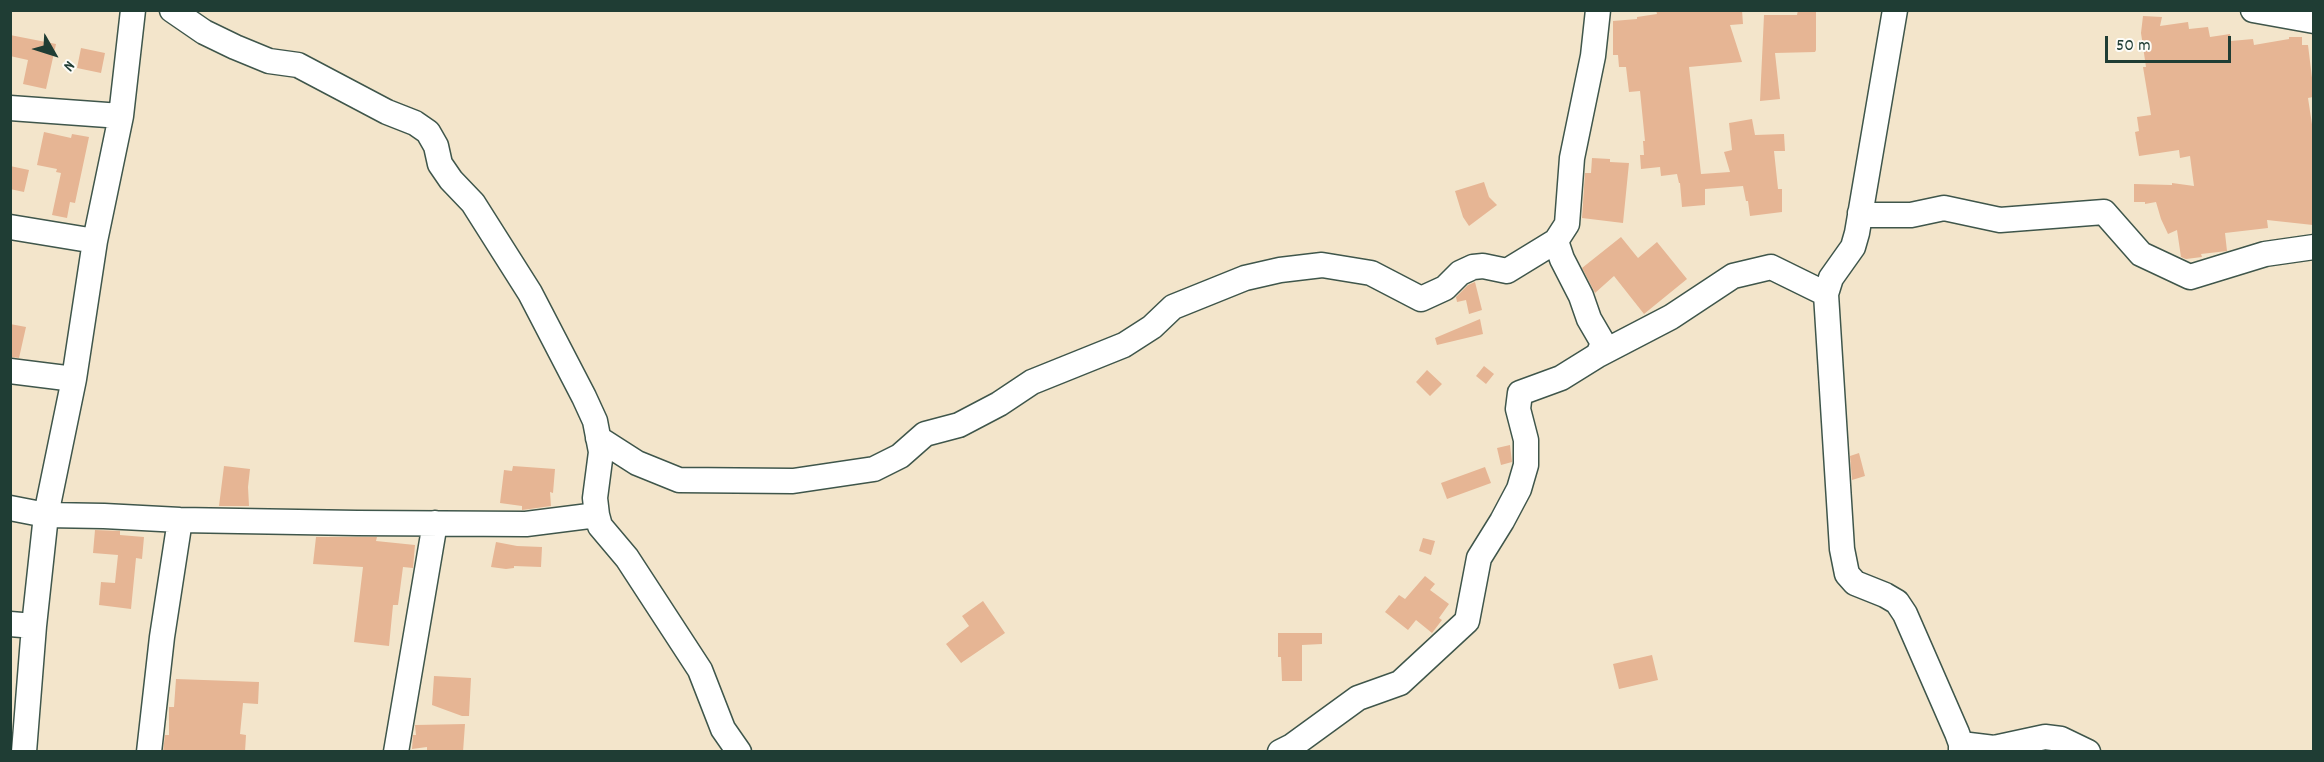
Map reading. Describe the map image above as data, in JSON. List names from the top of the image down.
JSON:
{
  "scale_bar": "50 m",
  "north": "bottom right"
}
